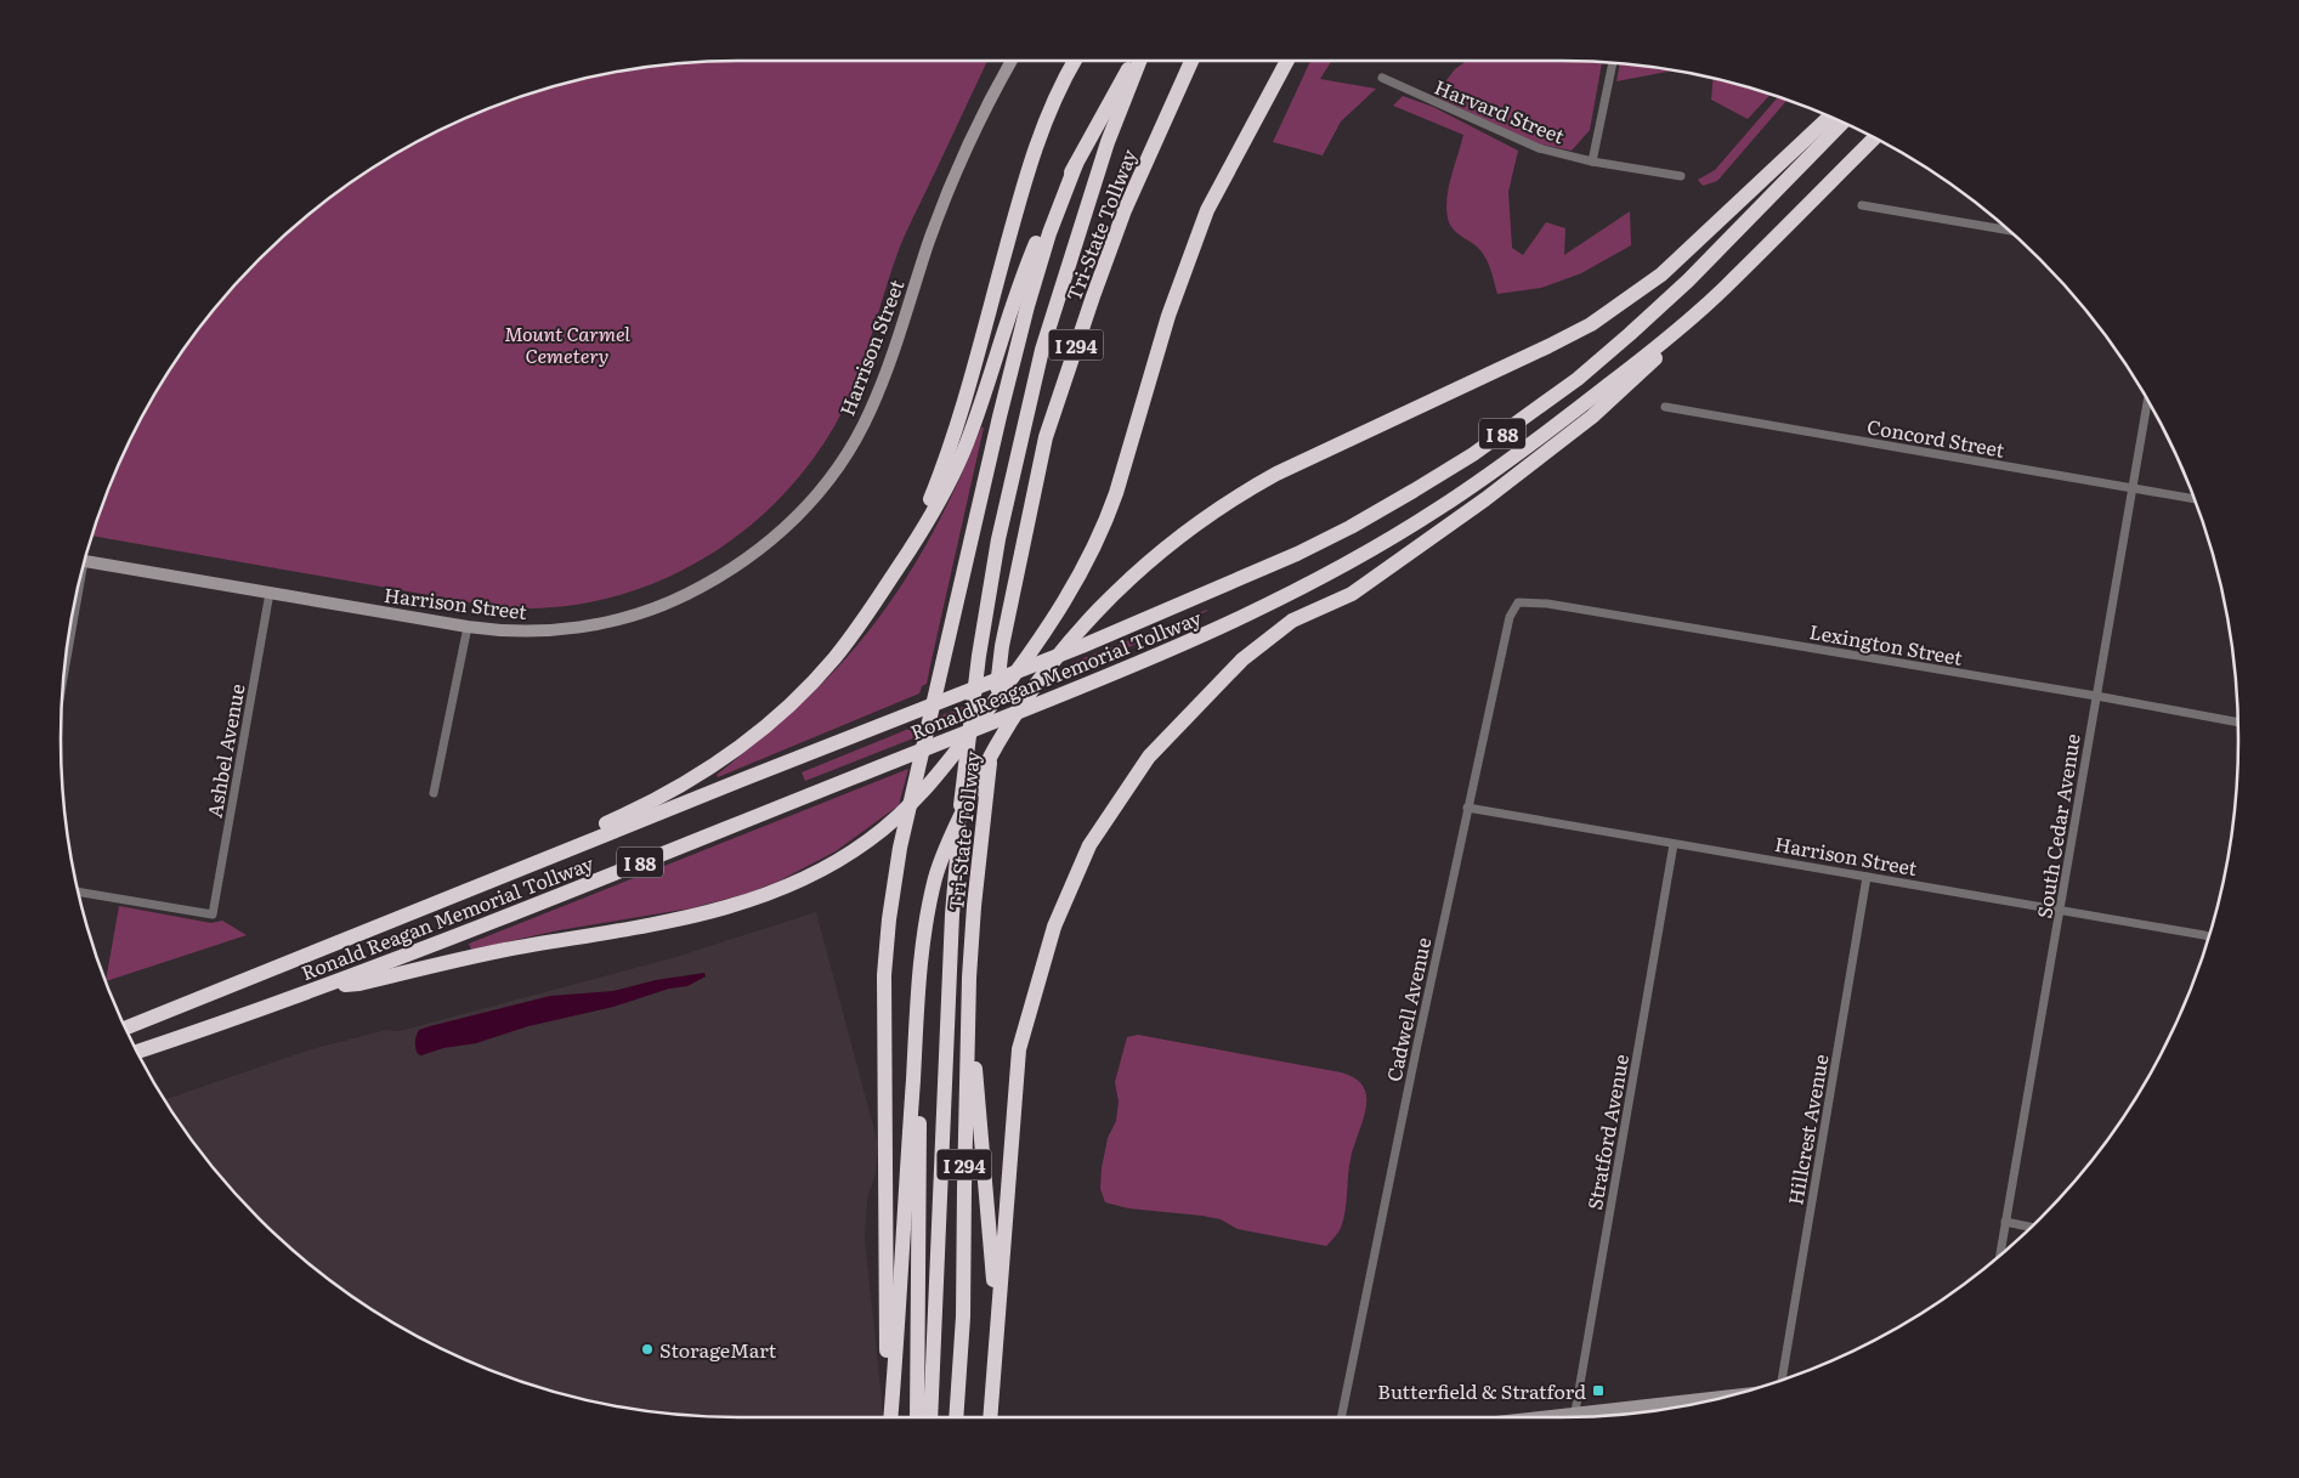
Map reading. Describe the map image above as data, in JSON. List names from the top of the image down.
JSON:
{
  "streets": {
    "highway": [
      "Tri-State Tollway",
      "I 294",
      "I 88",
      "Ronald Reagan Memorial Tollway"
    ],
    "main road": ["Harrison Street"],
    "street": [
      "Harvard Street",
      "Concord Street",
      "Lexington Street",
      "Ashbel Avenue",
      "South Cedar Avenue",
      "Cadwell Avenue",
      "Hillcrest Avenue",
      "Stratford Avenue"
    ]
  },
  "crossings": [
    ["Harrison Street", "Ashbel Avenue"],
    ["Harrison Street", "South Cedar Avenue"],
    ["Harrison Street", "Cadwell Avenue"],
    ["Harrison Street", "Hillcrest Avenue"],
    ["Harrison Street", "Stratford Avenue"],
    ["Concord Street", "South Cedar Avenue"],
    ["Lexington Street", "South Cedar Avenue"],
    ["Lexington Street", "Cadwell Avenue"]
  ],
  "parks": ["Mount Carmel Cemetery"],
  "places": {
    "other": ["StorageMart"],
    "transit": ["Butterfield & Stratford"]
  }
}
